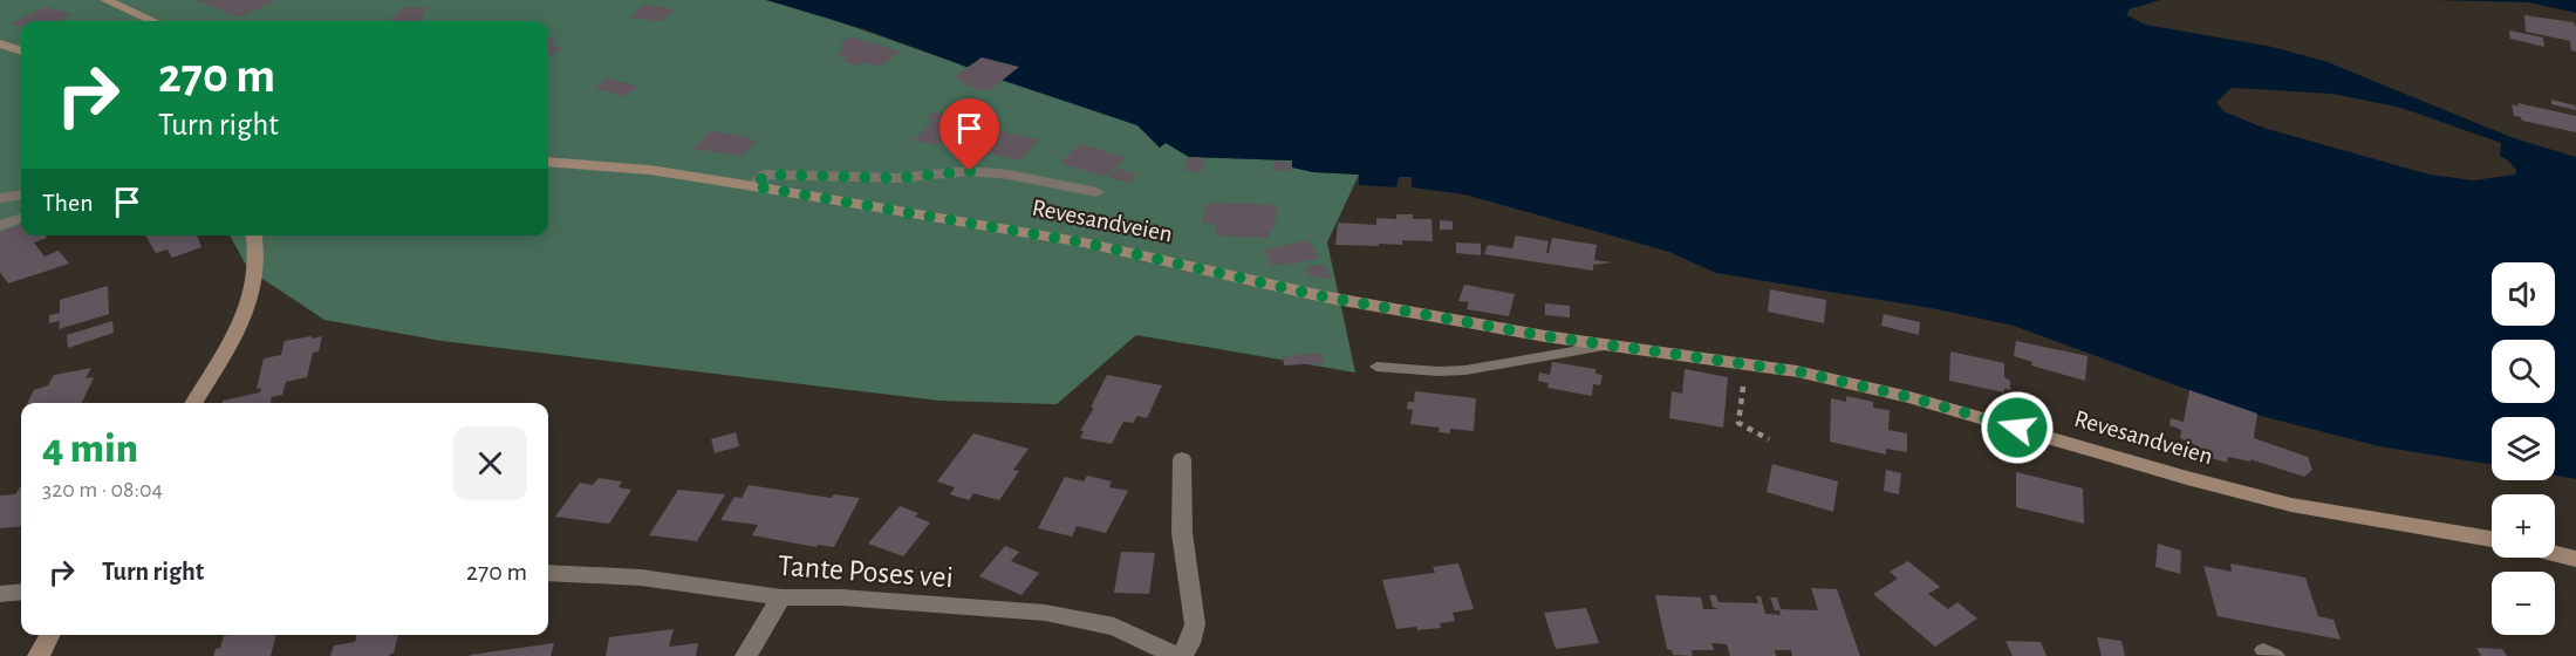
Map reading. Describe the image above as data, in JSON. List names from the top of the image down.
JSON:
{
  "streets": {
    "main road": ["Revesandveien"],
    "street": ["Tante Poses vei"]
  },
  "page": {
    "turn": ["270 m", "Turn right"],
    "then": "Then",
    "map_buttons": ["+", "−"],
    "heading": ["4 min", "320 m · 08:04"],
    "list": [
      {
        "name": "Turn right",
        "value": "270 m"
      }
    ]
  }
}
